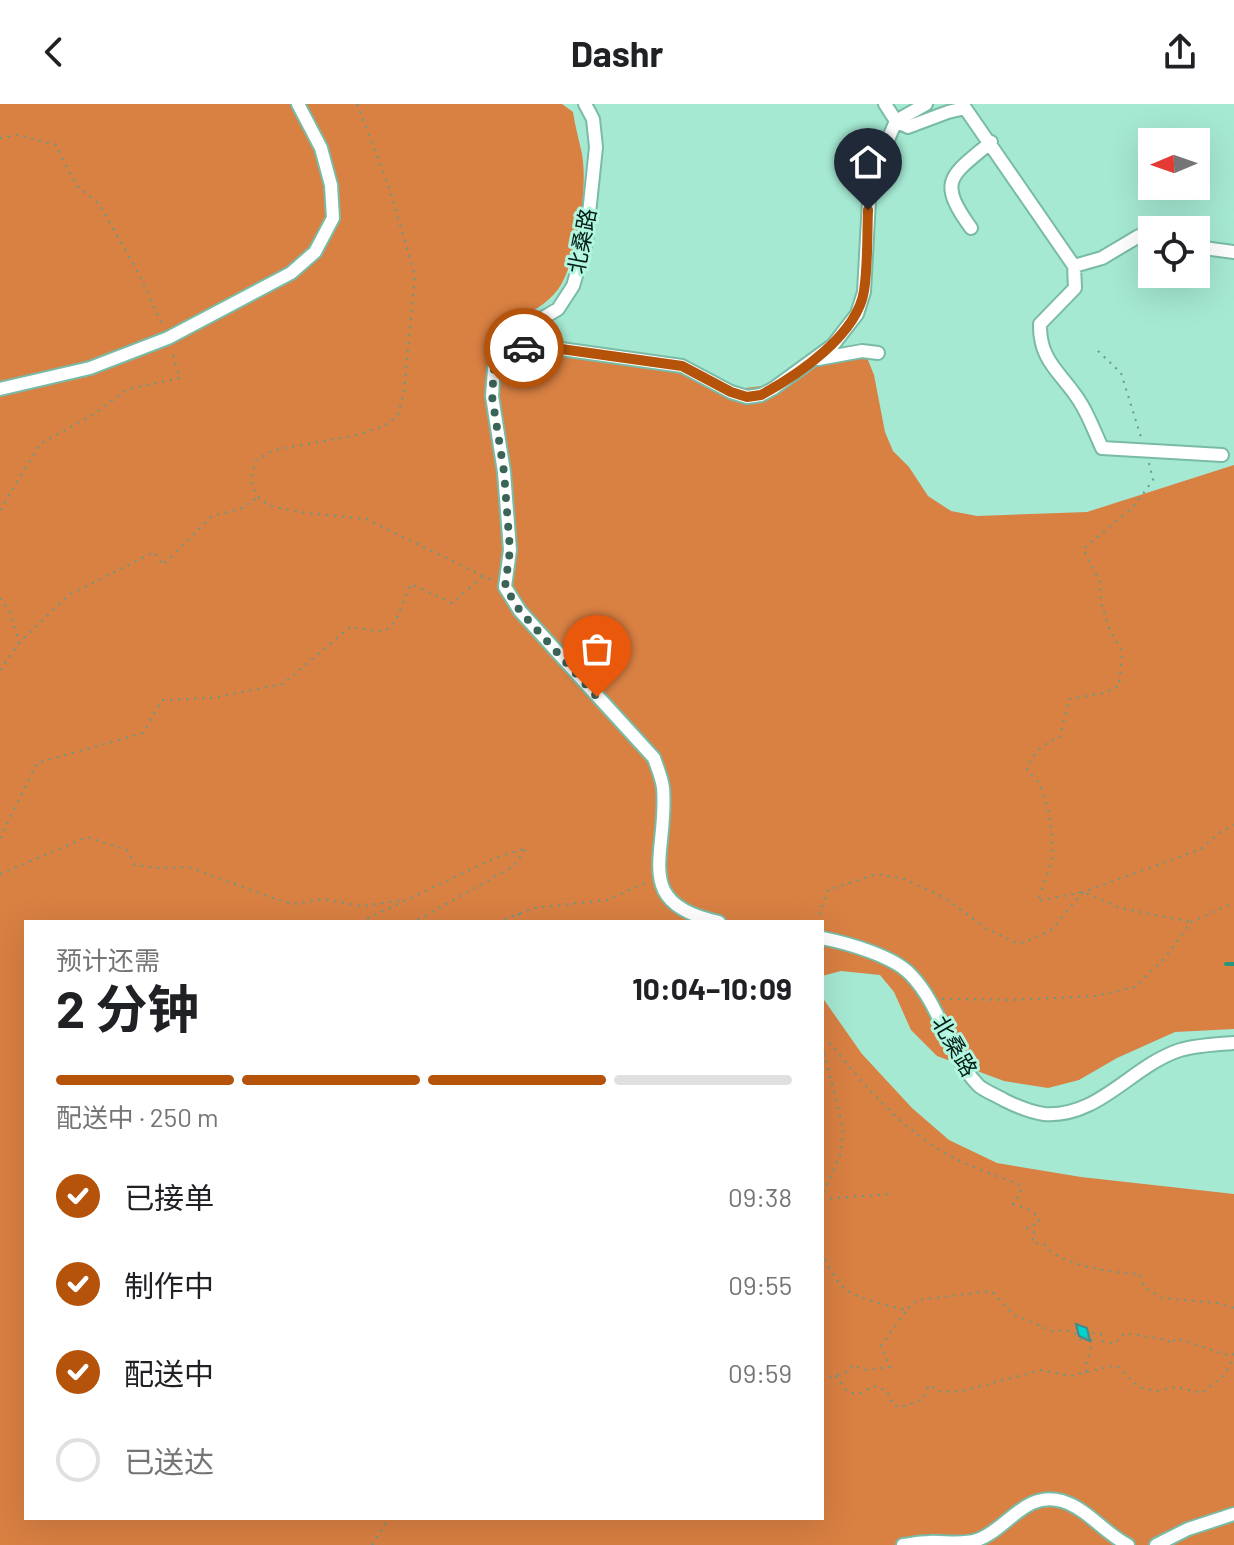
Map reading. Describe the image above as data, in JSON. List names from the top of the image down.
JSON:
{
  "streets": {
    "street": ["北桑路"]
  },
  "north": "left",
  "page": {
    "header": "Dashr",
    "heading": ["2 分钟", "预计还需", "10:04–10:09"],
    "bar": "配送中 · 250 m",
    "list": [
      ["已接单", "09:38"],
      ["制作中", "09:55"],
      ["配送中", "09:59"],
      "已送达"
    ]
  }
}
